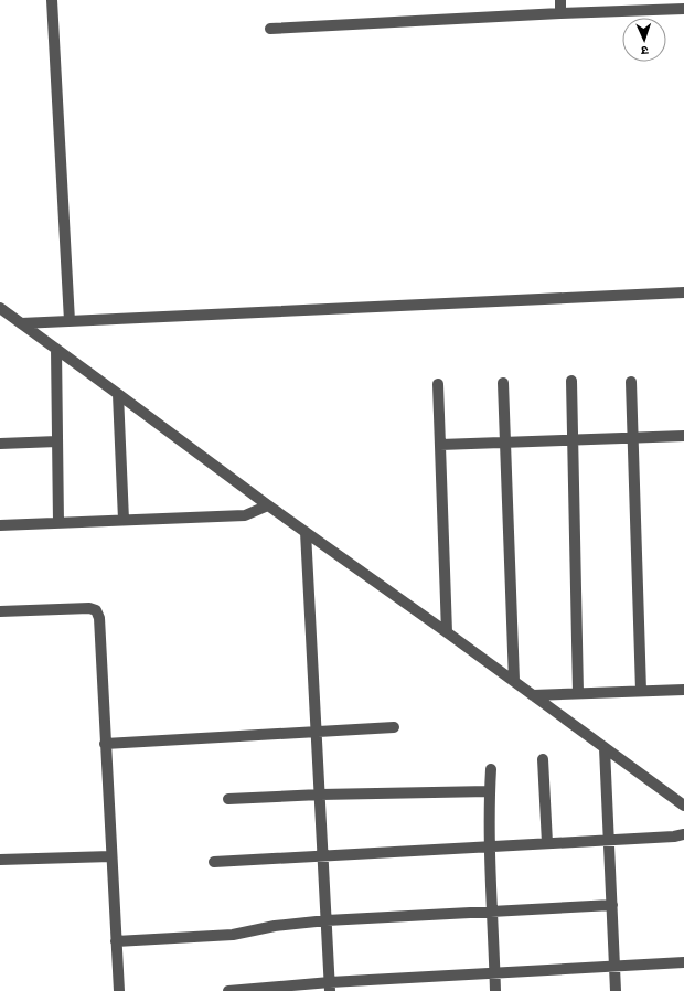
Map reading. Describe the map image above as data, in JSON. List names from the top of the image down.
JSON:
{
  "north": "bottom"
}
